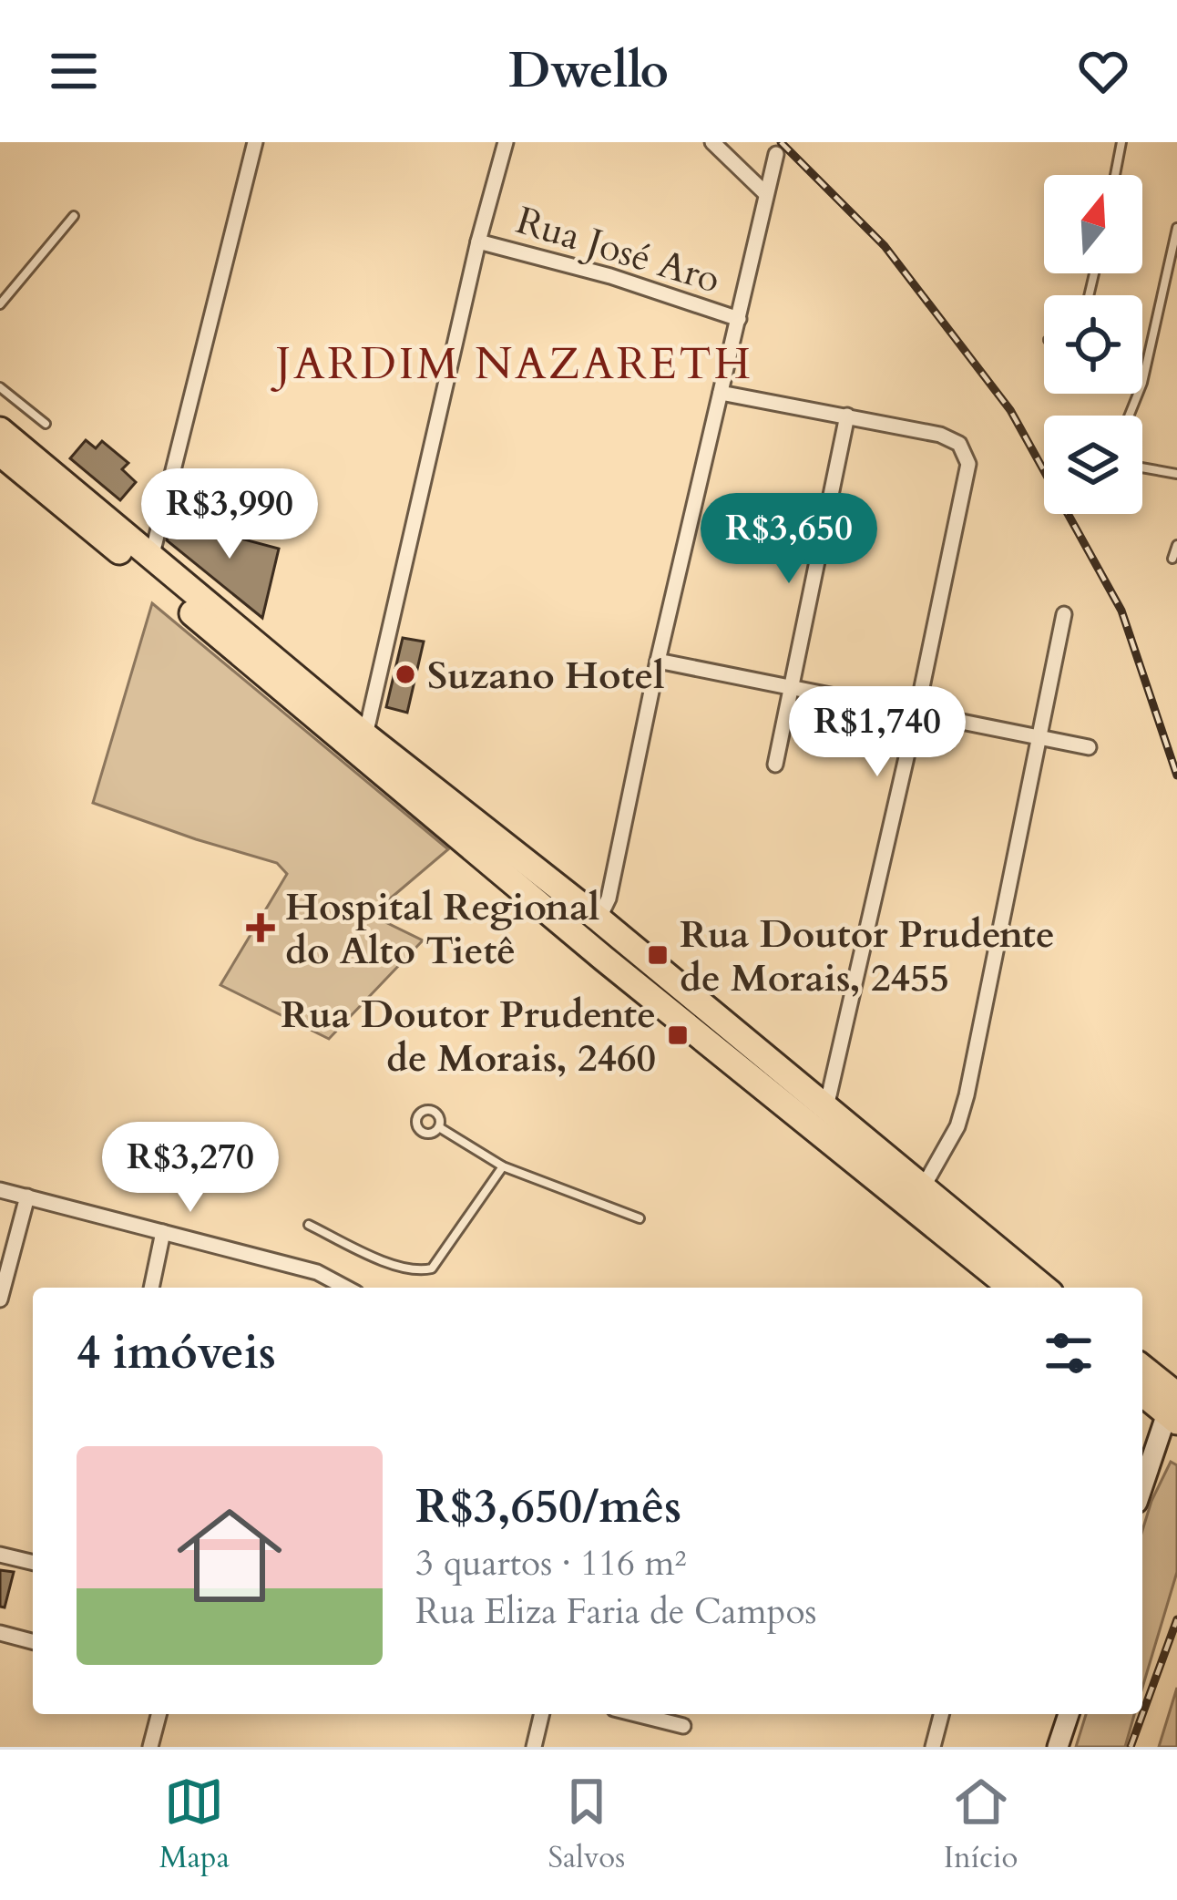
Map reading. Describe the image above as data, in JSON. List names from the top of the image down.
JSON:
{
  "streets": {
    "street": ["Rua José Aro"]
  },
  "districts": ["JARDIM NAZARETH"],
  "places": {
    "other": ["Suzano Hotel"],
    "health": ["Hospital Regional do Alto Tietê"],
    "transit": ["Rua Doutor Prudente de Morais, 2455", "Rua Doutor Prudente de Morais, 2460"]
  },
  "north": "top",
  "page": {
    "header": "Dwello",
    "price": [
      "R$3,990",
      "R$3,650",
      "R$1,740",
      "R$3,270"
    ],
    "heading": "4 imóveis",
    "list": [
      {
        "name": "R$3,650/mês",
        "note": "3 quartos · 116 m² · Rua Eliza Faria de Campos"
      }
    ],
    "tabs": ["Mapa", "Salvos", "Início"]
  }
}
